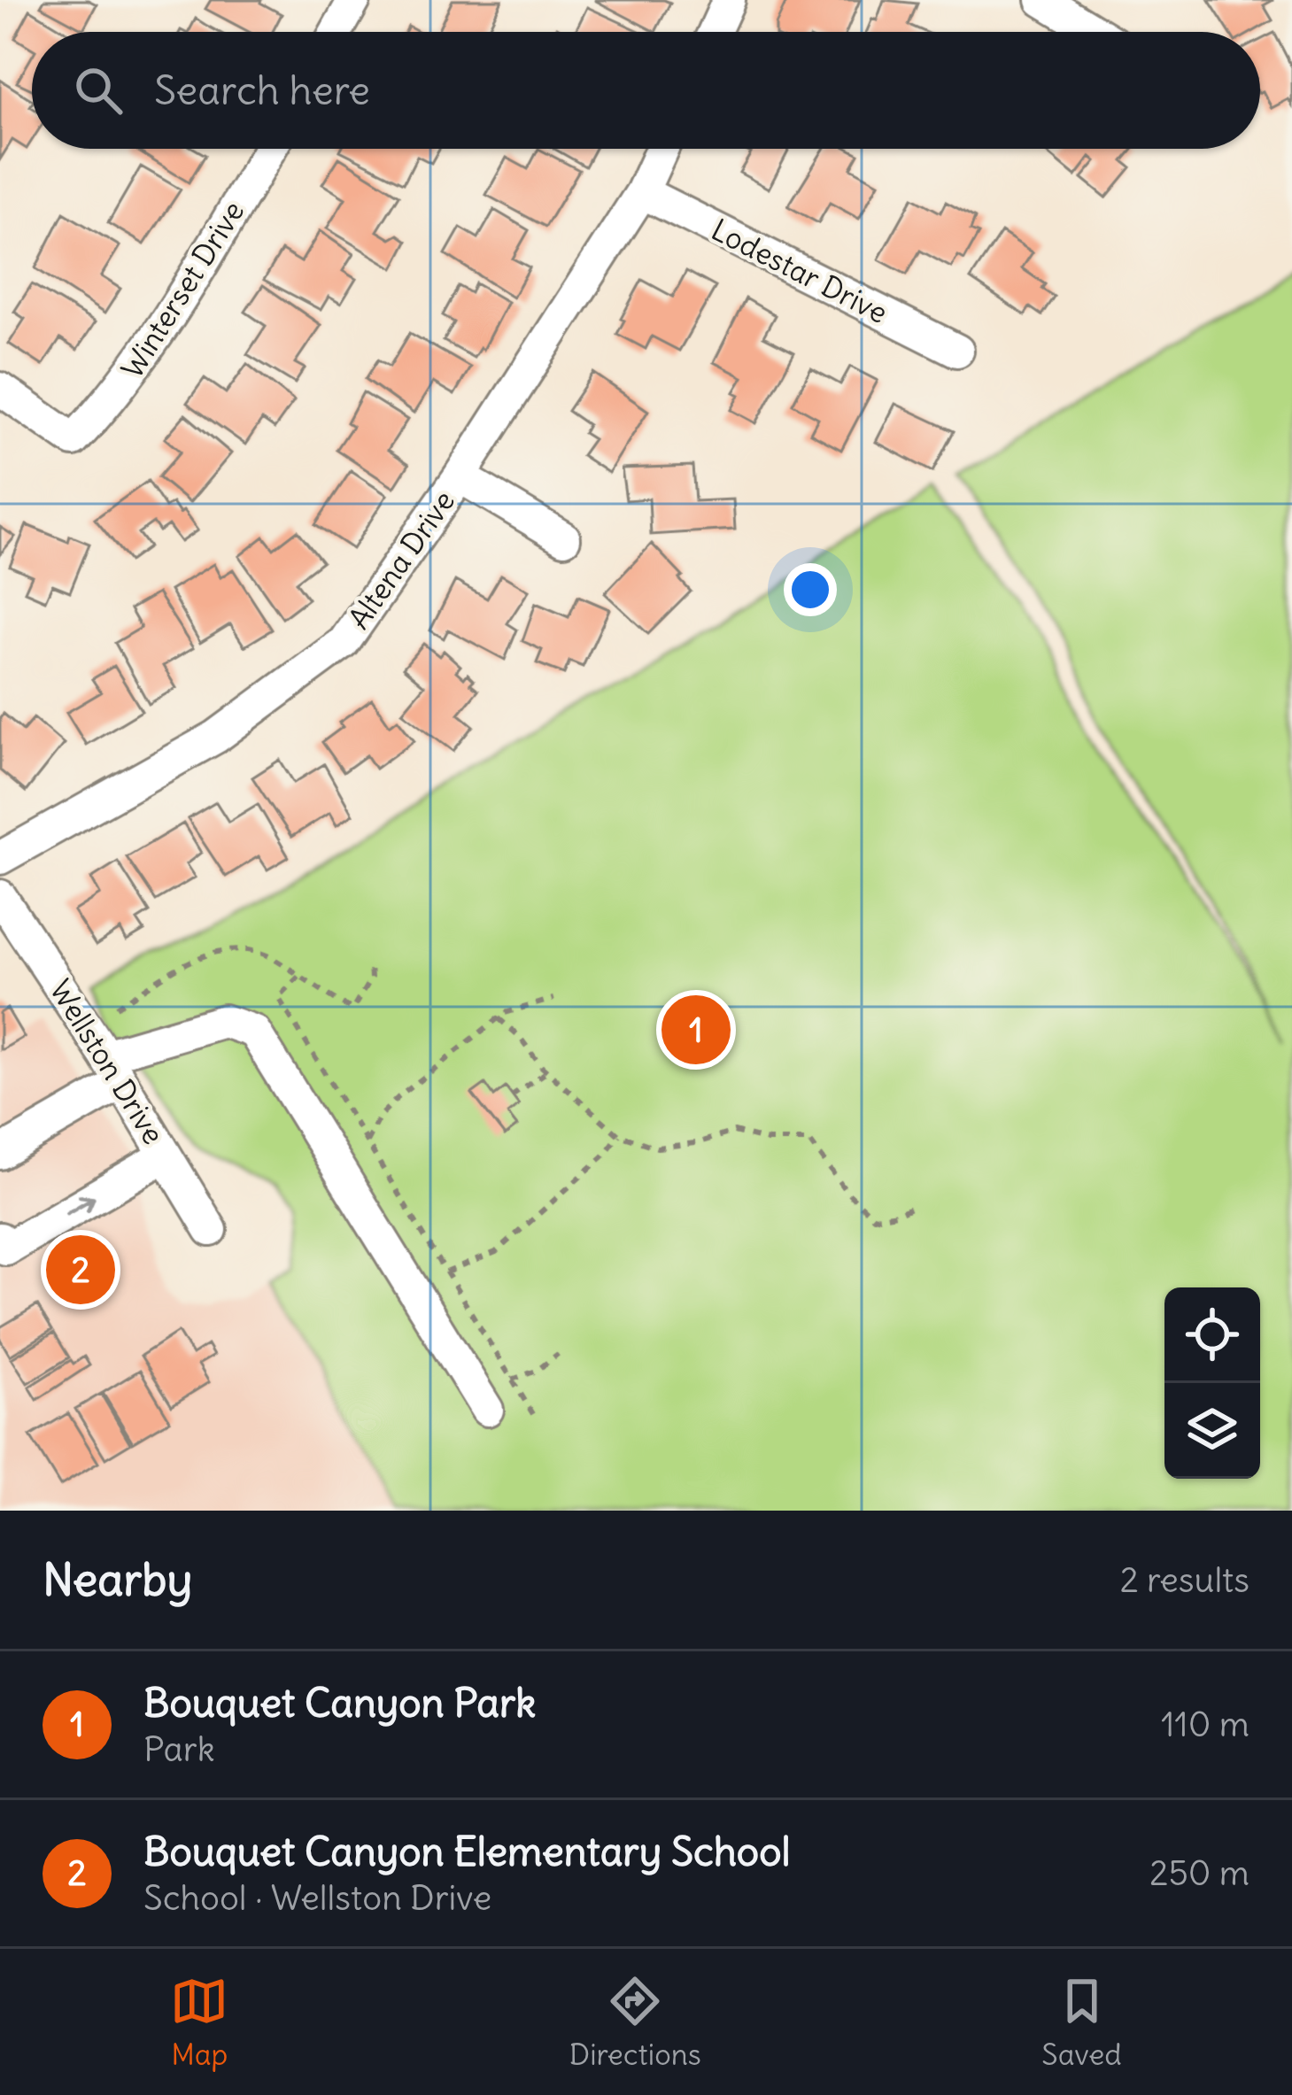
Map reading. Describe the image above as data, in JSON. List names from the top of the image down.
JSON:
{
  "streets": {
    "street": [
      "Lodestar Drive",
      "Winterset Drive",
      "Altena Drive",
      "Wellston Drive"
    ]
  },
  "crossings": [
    ["Lodestar Drive", "Altena Drive"]
  ],
  "page": {
    "search": "Search here",
    "pins": ["1", "2"],
    "heading": ["Nearby", "2 results"],
    "list": [
      {
        "mark": "1",
        "name": "Bouquet Canyon Park",
        "note": "Park",
        "value": "110 m"
      },
      {
        "mark": "2",
        "name": "Bouquet Canyon Elementary School",
        "note": "School · Wellston Drive",
        "value": "250 m"
      }
    ],
    "nav": ["Map", "Directions", "Saved"]
  }
}
